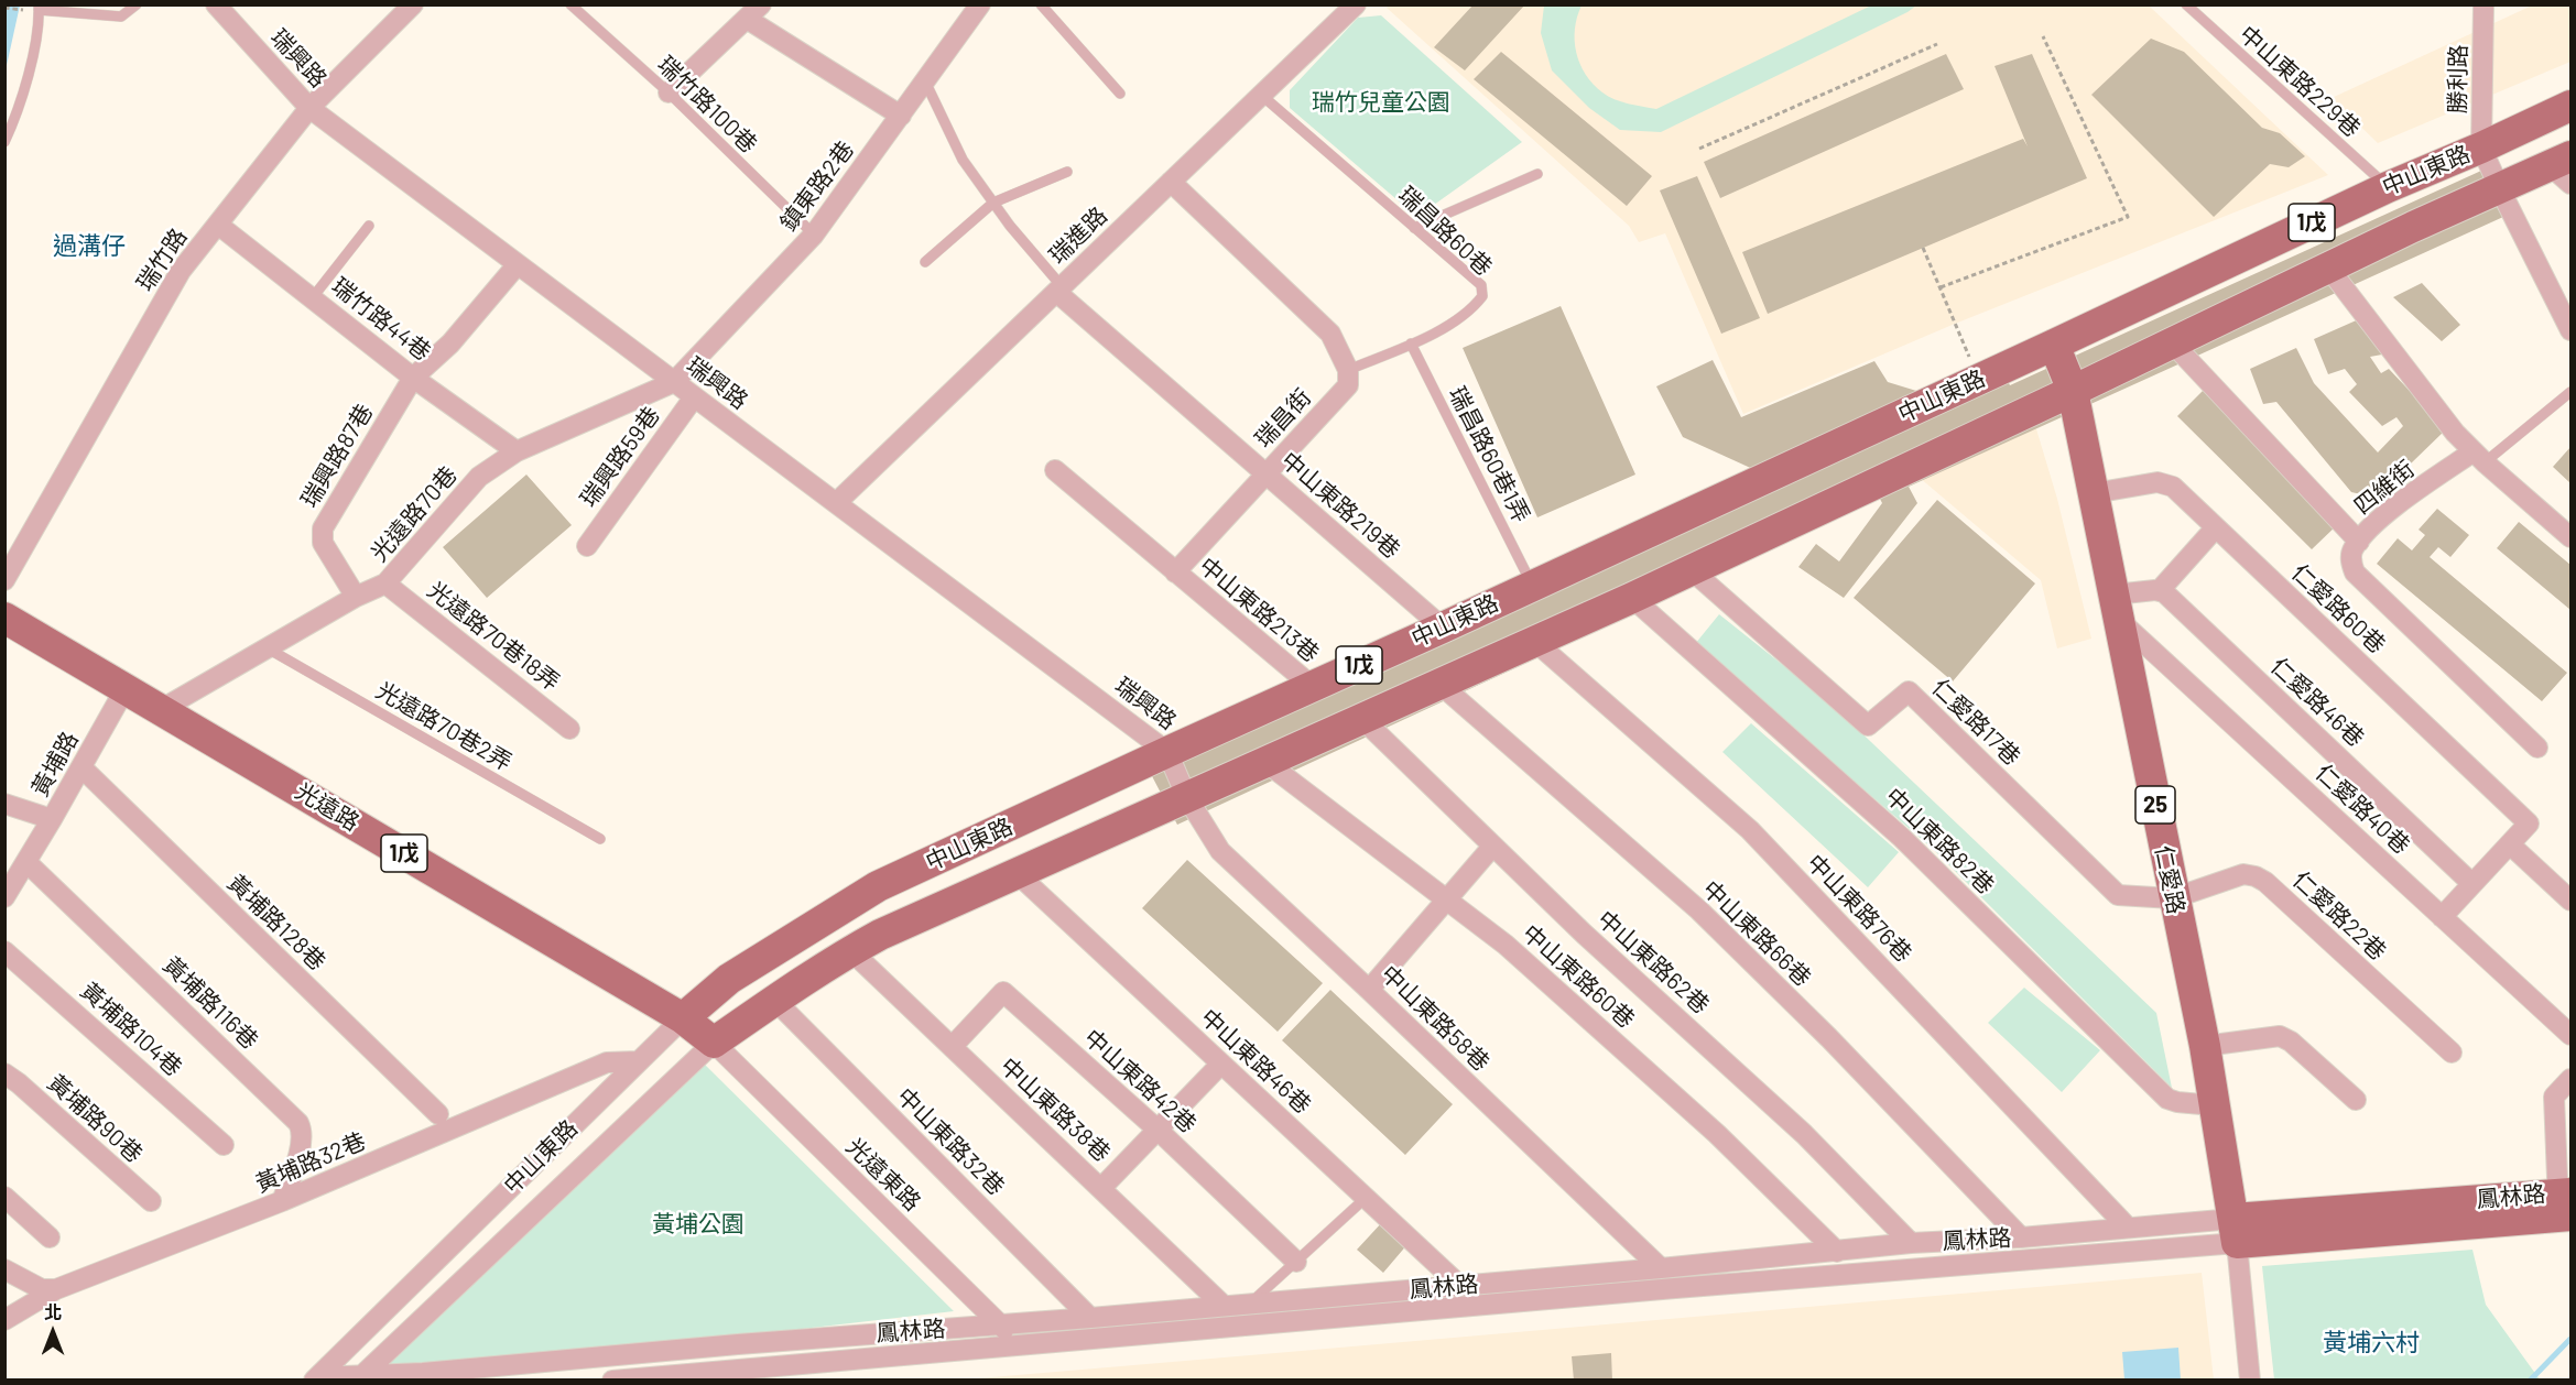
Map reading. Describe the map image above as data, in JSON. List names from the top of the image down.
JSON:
{
  "streets": {
    "main road": [
      "中山東路",
      "1戊",
      "25",
      "光遠路",
      "仁愛路",
      "鳳林路"
    ],
    "street": [
      "瑞興路",
      "勝利路",
      "鎮東路2巷",
      "瑞進路",
      "瑞竹路",
      "瑞竹路44巷",
      "瑞昌街",
      "瑞興路87巷",
      "瑞興路59巷",
      "四維街",
      "中山東路219巷",
      "光遠路70巷",
      "仁愛路60巷",
      "中山東路213巷",
      "光遠路70巷18弄",
      "仁愛路46巷",
      "仁愛路17巷",
      "黃埔路",
      "仁愛路40巷",
      "中山東路82巷",
      "中山東路76巷",
      "仁愛路22巷",
      "黃埔路128巷",
      "中山東路66巷",
      "中山東路62巷",
      "中山東路60巷",
      "黃埔路116巷",
      "中山東路58巷",
      "黃埔路104巷",
      "中山東路46巷",
      "中山東路42巷",
      "中山東路38巷",
      "黃埔路90巷",
      "中山東路32巷",
      "黃埔路32巷",
      "光遠東路"
    ],
    "lane": [
      "中山東路229巷",
      "瑞竹路100巷",
      "瑞昌路60巷",
      "瑞昌路60巷1弄",
      "光遠路70巷2弄"
    ]
  },
  "crossings": [
    ["瑞興路", "中山東路"],
    ["瑞興路", "鎮東路2巷"],
    ["瑞興路", "瑞進路"],
    ["瑞興路", "瑞竹路"],
    ["瑞興路", "瑞興路87巷"],
    ["瑞興路", "瑞興路59巷"],
    ["瑞興路", "光遠路70巷"],
    ["瑞興路", "中山東路58巷"],
    ["勝利路", "中山東路"],
    ["中山東路229巷", "中山東路"],
    ["瑞竹路100巷", "鎮東路2巷"],
    ["中山東路", "瑞昌路60巷1弄"],
    ["中山東路", "中山東路219巷"],
    ["中山東路", "中山東路213巷"],
    ["中山東路", "仁愛路17巷"],
    ["中山東路", "光遠路"],
    ["中山東路", "中山東路82巷"],
    ["中山東路", "仁愛路"],
    ["中山東路", "中山東路76巷"],
    ["中山東路", "中山東路66巷"],
    ["中山東路", "中山東路62巷"],
    ["中山東路", "中山東路60巷"],
    ["中山東路", "中山東路58巷"],
    ["中山東路", "中山東路46巷"],
    ["中山東路", "中山東路38巷"],
    ["中山東路", "中山東路32巷"],
    ["中山東路", "黃埔路32巷"],
    ["中山東路", "光遠東路"],
    ["中山東路", "鳳林路"],
    ["鎮東路2巷", "光遠路70巷"],
    ["瑞昌路60巷", "瑞進路"],
    ["瑞昌路60巷", "瑞昌街"],
    ["瑞昌路60巷", "瑞昌路60巷1弄"],
    ["瑞進路", "中山東路219巷"],
    ["瑞竹路", "瑞竹路44巷"],
    ["瑞竹路44巷", "瑞興路87巷"],
    ["瑞竹路44巷", "光遠路70巷"],
    ["瑞昌街", "中山東路219巷"],
    ["瑞昌街", "中山東路213巷"],
    ["瑞興路87巷", "光遠路70巷"],
    ["光遠路70巷", "光遠路70巷18弄"],
    ["光遠路70巷", "光遠路70巷2弄"],
    ["光遠路70巷", "光遠路"],
    ["仁愛路60巷", "仁愛路"],
    ["仁愛路17巷", "仁愛路"],
    ["仁愛路17巷", "仁愛路22巷"],
    ["黃埔路", "光遠路"],
    ["黃埔路", "黃埔路128巷"],
    ["黃埔路", "黃埔路116巷"],
    ["光遠路", "光遠東路"],
    ["仁愛路40巷", "仁愛路"],
    ["中山東路82巷", "仁愛路"],
    ["仁愛路", "仁愛路22巷"],
    ["仁愛路", "鳳林路"],
    ["中山東路76巷", "鳳林路"],
    ["中山東路66巷", "鳳林路"],
    ["中山東路62巷", "鳳林路"],
    ["中山東路60巷", "鳳林路"],
    ["黃埔路116巷", "黃埔路32巷"],
    ["中山東路58巷", "鳳林路"],
    ["中山東路46巷", "鳳林路"],
    ["中山東路42巷", "中山東路38巷"],
    ["中山東路38巷", "鳳林路"],
    ["中山東路32巷", "鳳林路"],
    ["光遠東路", "鳳林路"]
  ],
  "districts": ["過溝仔", "黃埔六村"],
  "parks": ["瑞竹兒童公園", "黃埔公園"],
  "north": "top"
}
